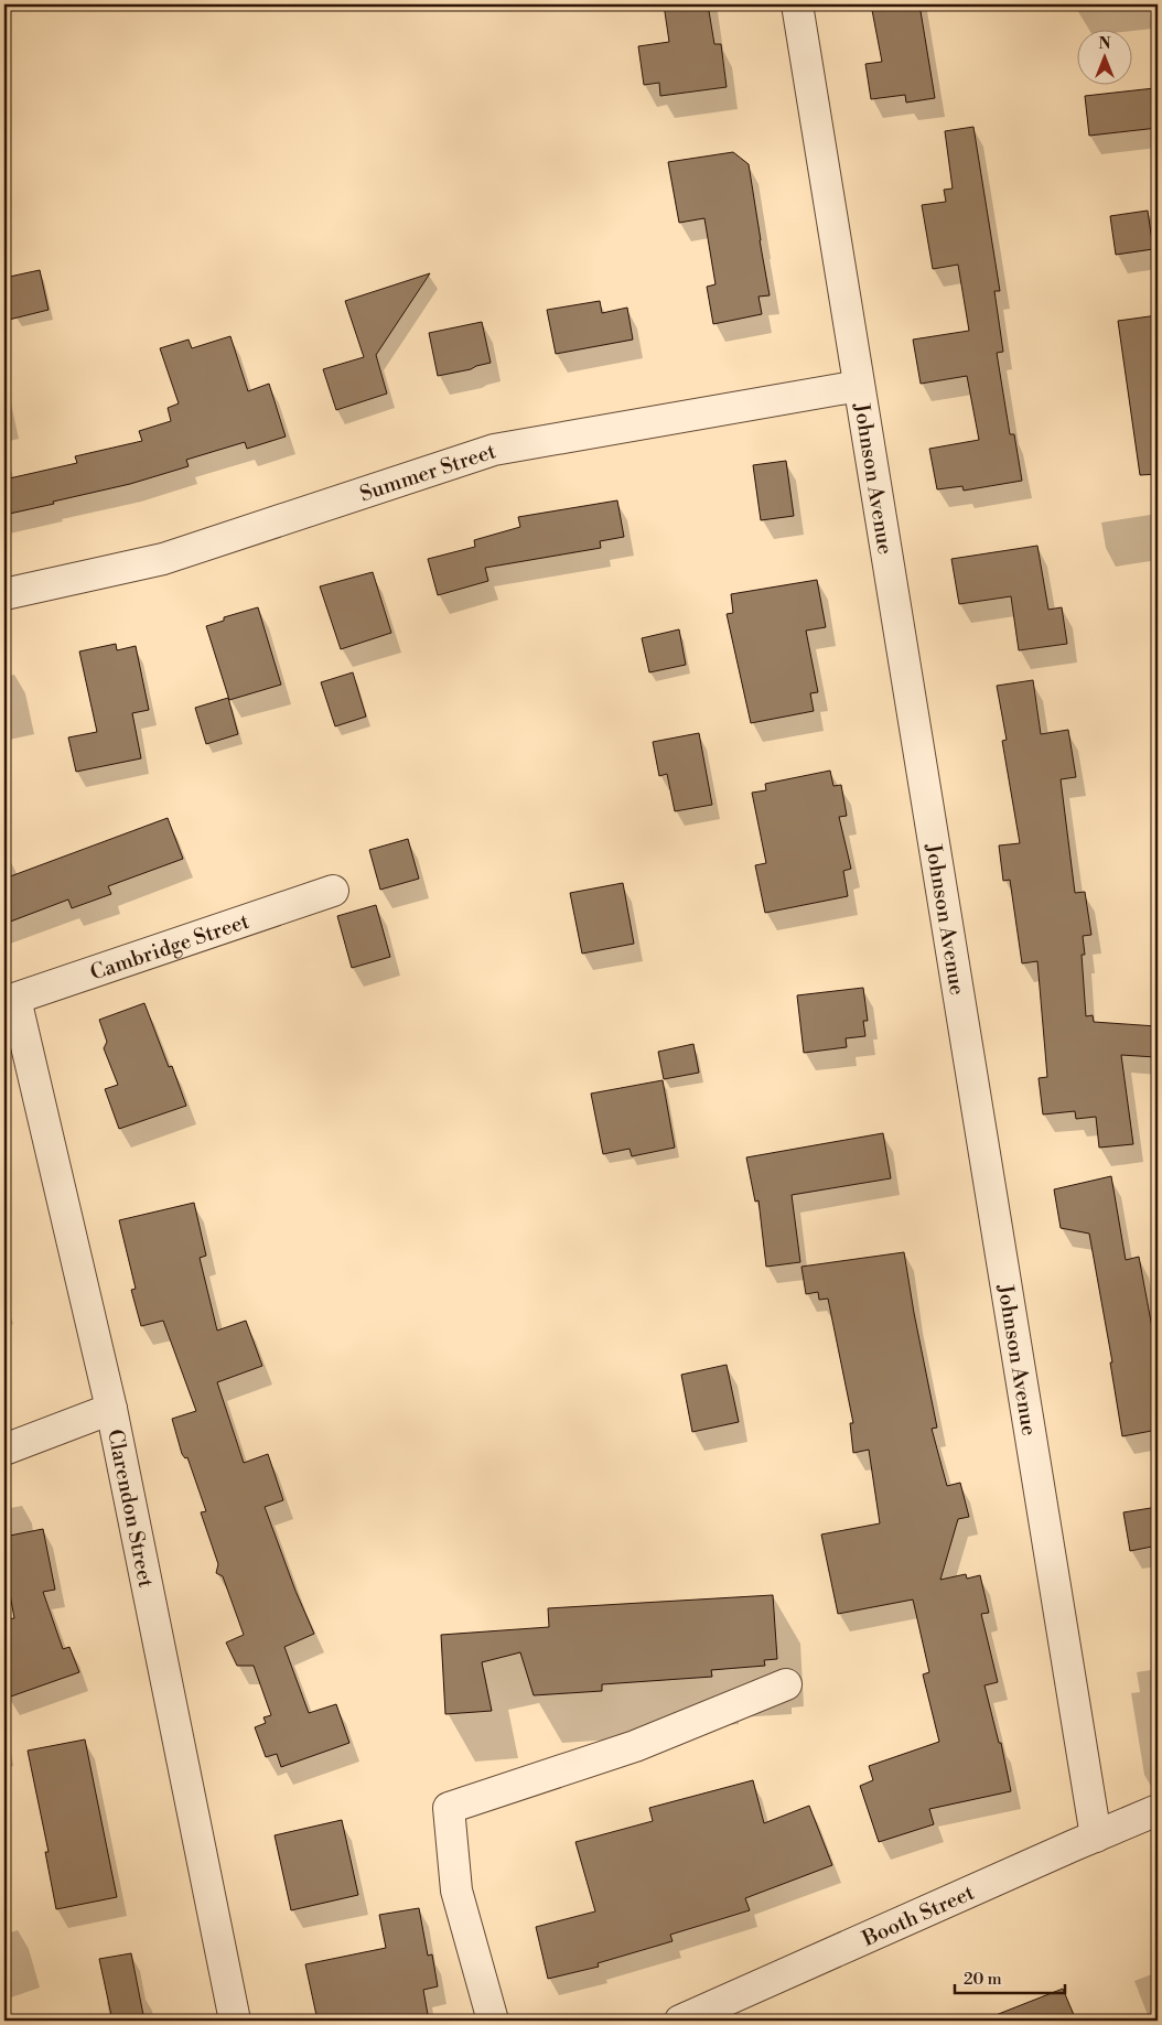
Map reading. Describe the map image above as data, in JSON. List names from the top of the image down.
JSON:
{
  "streets": {
    "street": [
      "Summer Street",
      "Johnson Avenue",
      "Cambridge Street",
      "Clarendon Street",
      "Booth Street"
    ]
  },
  "crossings": [
    ["Summer Street", "Johnson Avenue"],
    ["Johnson Avenue", "Booth Street"],
    ["Cambridge Street", "Clarendon Street"]
  ],
  "scale_bar": "20 m",
  "north": "top"
}
